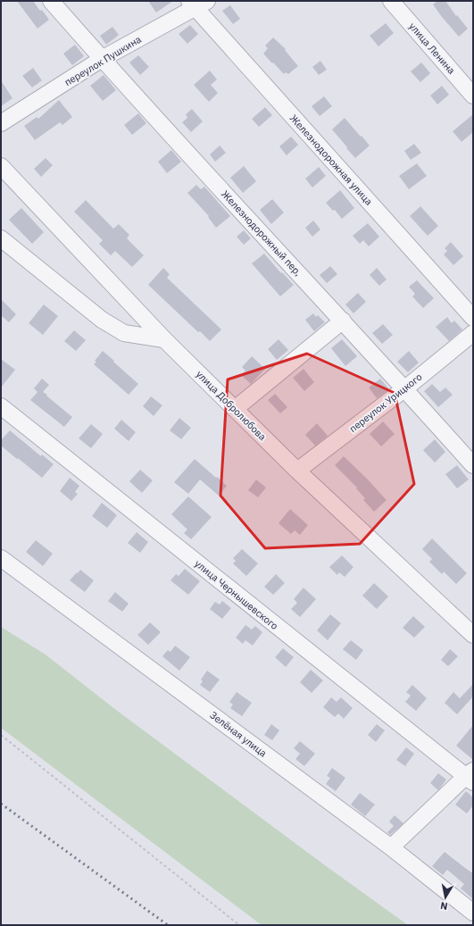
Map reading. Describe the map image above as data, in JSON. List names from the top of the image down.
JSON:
{
  "streets": {
    "street": [
      "улица Ленина",
      "переулок Пушкина",
      "Железнодорожная улица",
      "Железнодорожный пер,",
      "переулок Урицкого",
      "улица Добролюбова",
      "улица Чернышевского",
      "Зелёная улица"
    ]
  },
  "crossings": [
    ["переулок Пушкина", "Железнодорожная улица"],
    ["переулок Пушкина", "Железнодорожный пер,"],
    ["Железнодорожный пер,", "переулок Урицкого"],
    ["переулок Урицкого", "улица Добролюбова"]
  ],
  "north": "bottom"
}
